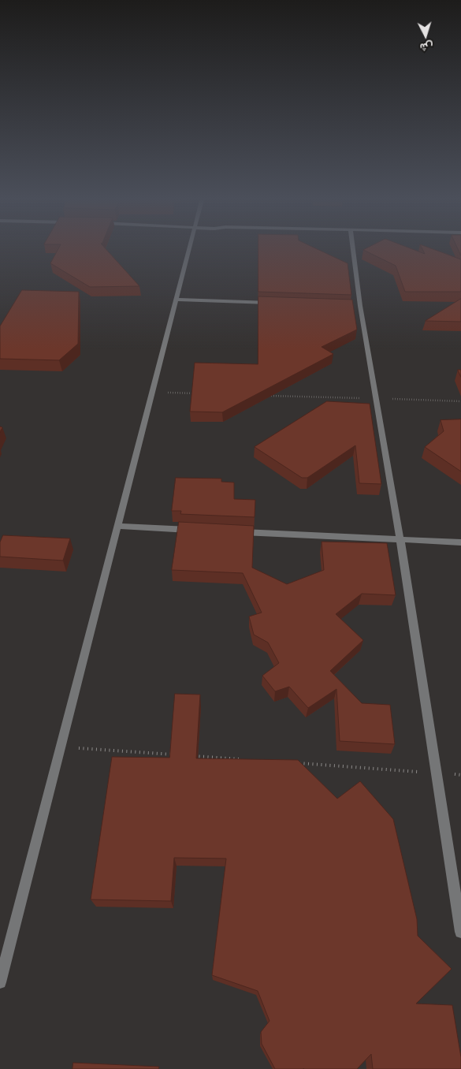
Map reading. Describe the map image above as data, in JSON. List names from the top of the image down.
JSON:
{
  "north": "bottom"
}
